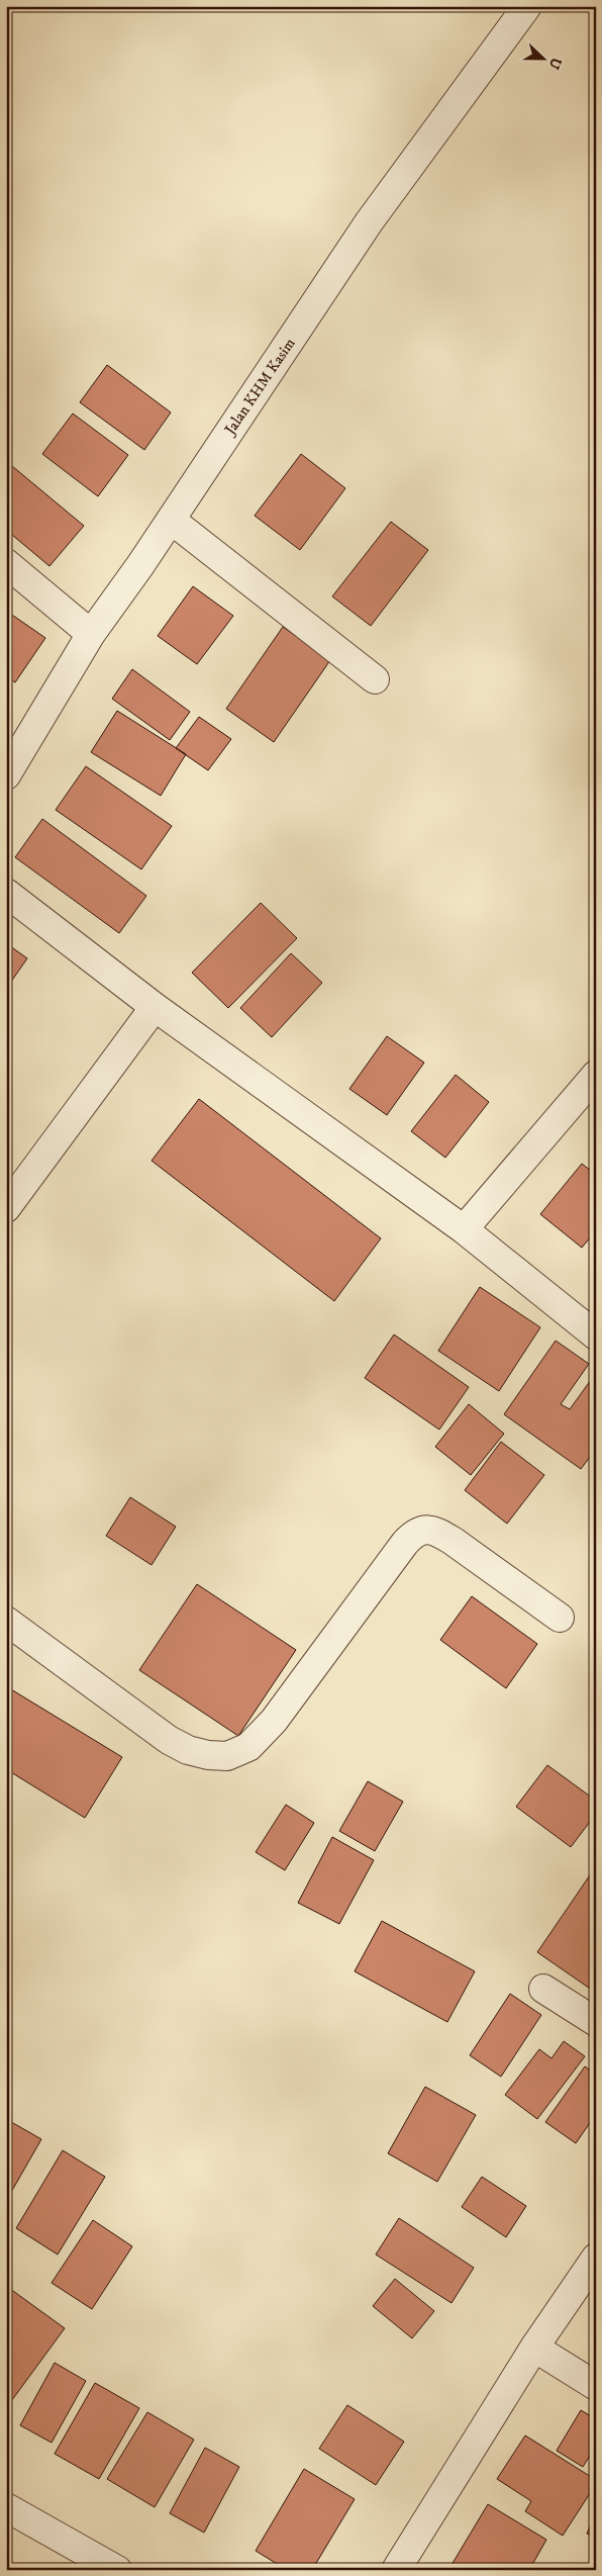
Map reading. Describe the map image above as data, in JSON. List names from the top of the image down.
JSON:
{
  "streets": {
    "street": ["Jalan KHM Kasim"]
  },
  "north": "right"
}
